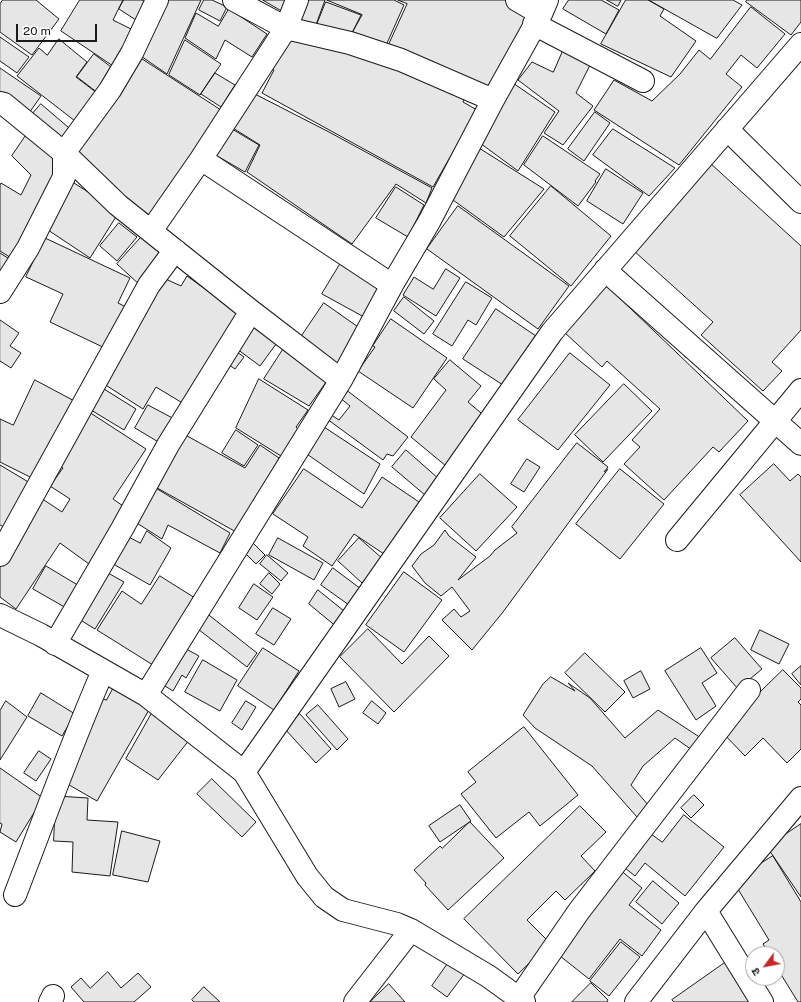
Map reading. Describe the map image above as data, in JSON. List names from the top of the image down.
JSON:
{
  "scale_bar": "20 m",
  "north": "bottom left"
}
